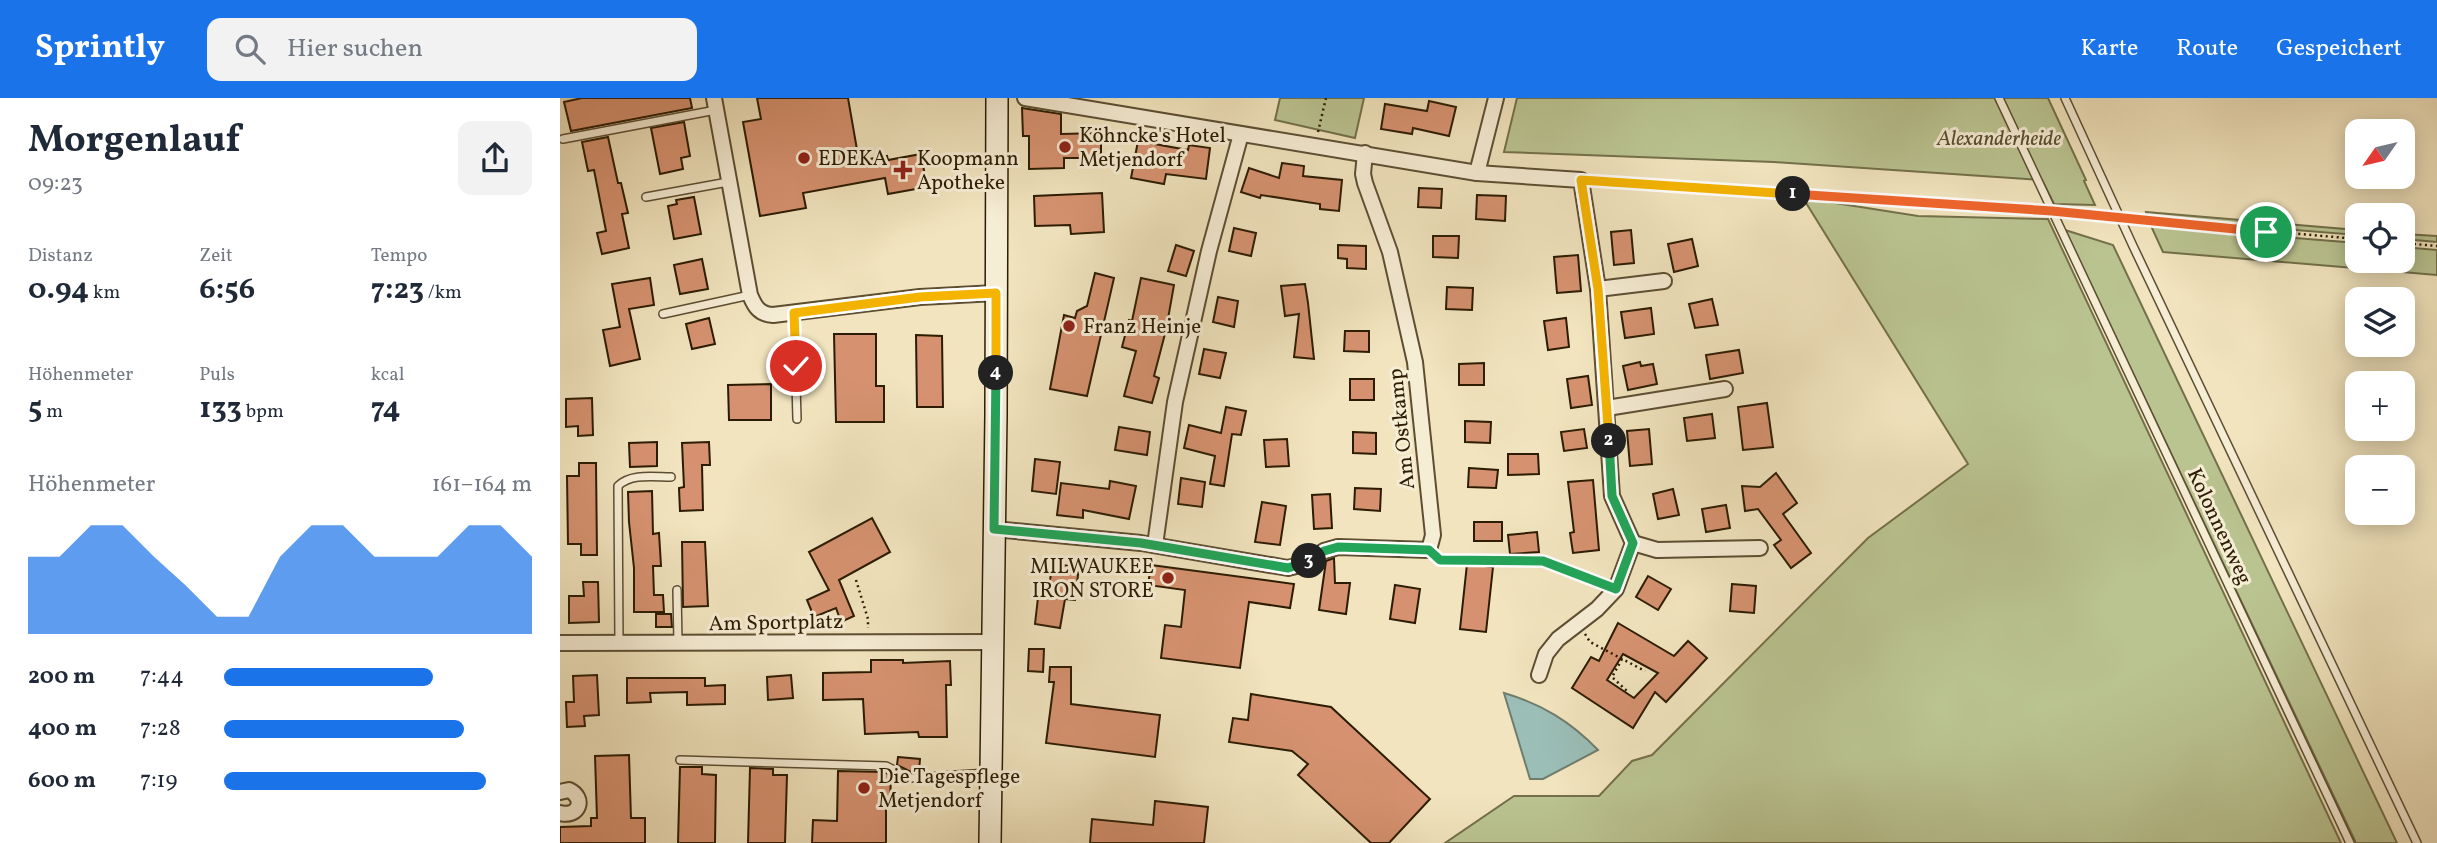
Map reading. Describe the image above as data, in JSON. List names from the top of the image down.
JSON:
{
  "streets": {
    "street": ["Am Ostkamp", "Am Sportplatz"],
    "lane": ["Kolonnenweg"]
  },
  "parks": ["Alexanderheide"],
  "places": {
    "other": [
      "Köhncke's Hotel Metjendorf",
      "EDEKA",
      "Franz Heinje",
      "MILWAUKEE IRON STORE",
      "Die Tagespflege Metjendorf"
    ],
    "health": ["Koopmann Apotheke"]
  },
  "north": "bottom left",
  "page": {
    "header": "Sprintly",
    "search": "Hier suchen",
    "nav": ["Karte", "Route", "Gespeichert"],
    "heading": ["Morgenlauf", "09:23"],
    "map_buttons": ["+", "−"],
    "pins": [
      "1",
      "4",
      "2",
      "3"
    ],
    "stats": [
      ["Distanz", "0.94 km"],
      ["Zeit", "6:56"],
      ["Tempo", "7:23 /km"],
      ["Höhenmeter", "5 m"],
      ["Puls", "133 bpm"],
      ["kcal", "74"]
    ],
    "chart": ["Höhenmeter", "161–164 m"],
    "list": [
      {
        "name": "200 m",
        "note": "7:44"
      },
      {
        "name": "400 m",
        "note": "7:28"
      },
      {
        "name": "600 m",
        "note": "7:19"
      }
    ]
  }
}
